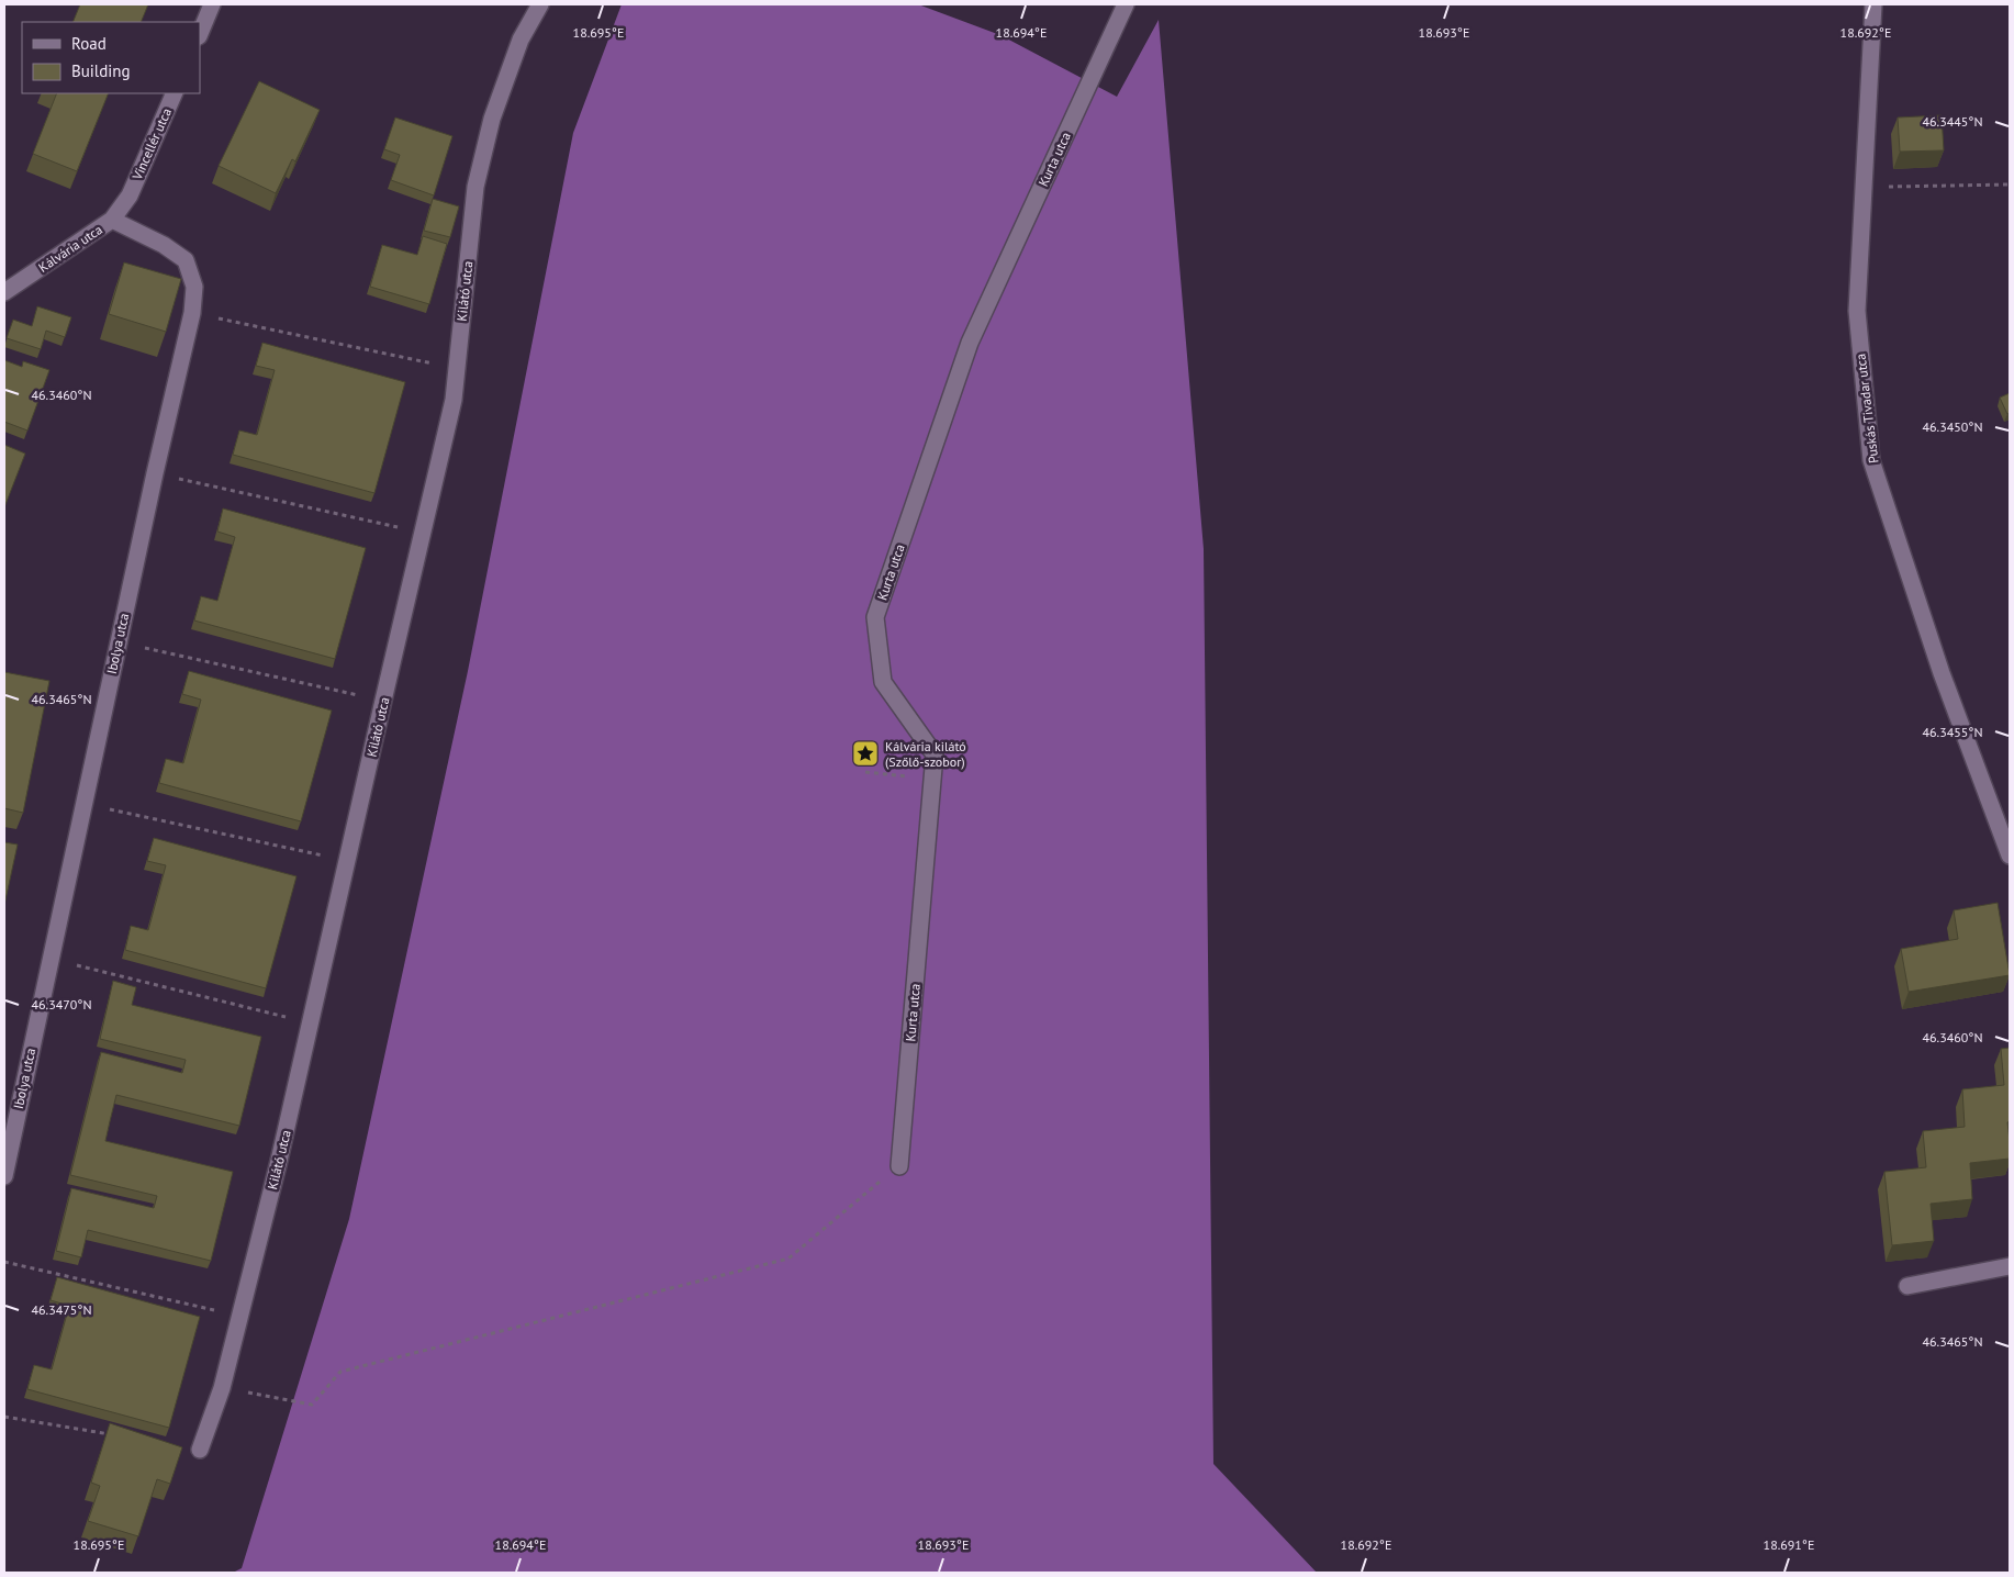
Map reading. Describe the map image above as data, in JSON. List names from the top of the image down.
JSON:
{
  "streets": {
    "street": [
      "Vincellér utca",
      "Kurta utca",
      "Kálvária utca",
      "Kilátó utca",
      "Puskás Tivadar utca",
      "Ibolya utca"
    ]
  },
  "crossings": [
    ["Vincellér utca", "Kálvária utca"],
    ["Kálvária utca", "Ibolya utca"]
  ],
  "places": {
    "place": ["Kálvária kilátó (Szőlő-szobor)"]
  },
  "legend": ["Road", "Building"],
  "coordinates": [
    "18.695°E",
    "18.694°E",
    "18.693°E",
    "18.692°E",
    "46.3445°N",
    "46.3460°N",
    "46.3450°N",
    "46.3465°N",
    "46.3455°N",
    "46.3470°N",
    "46.3475°N",
    "18.691°E"
  ]
}
